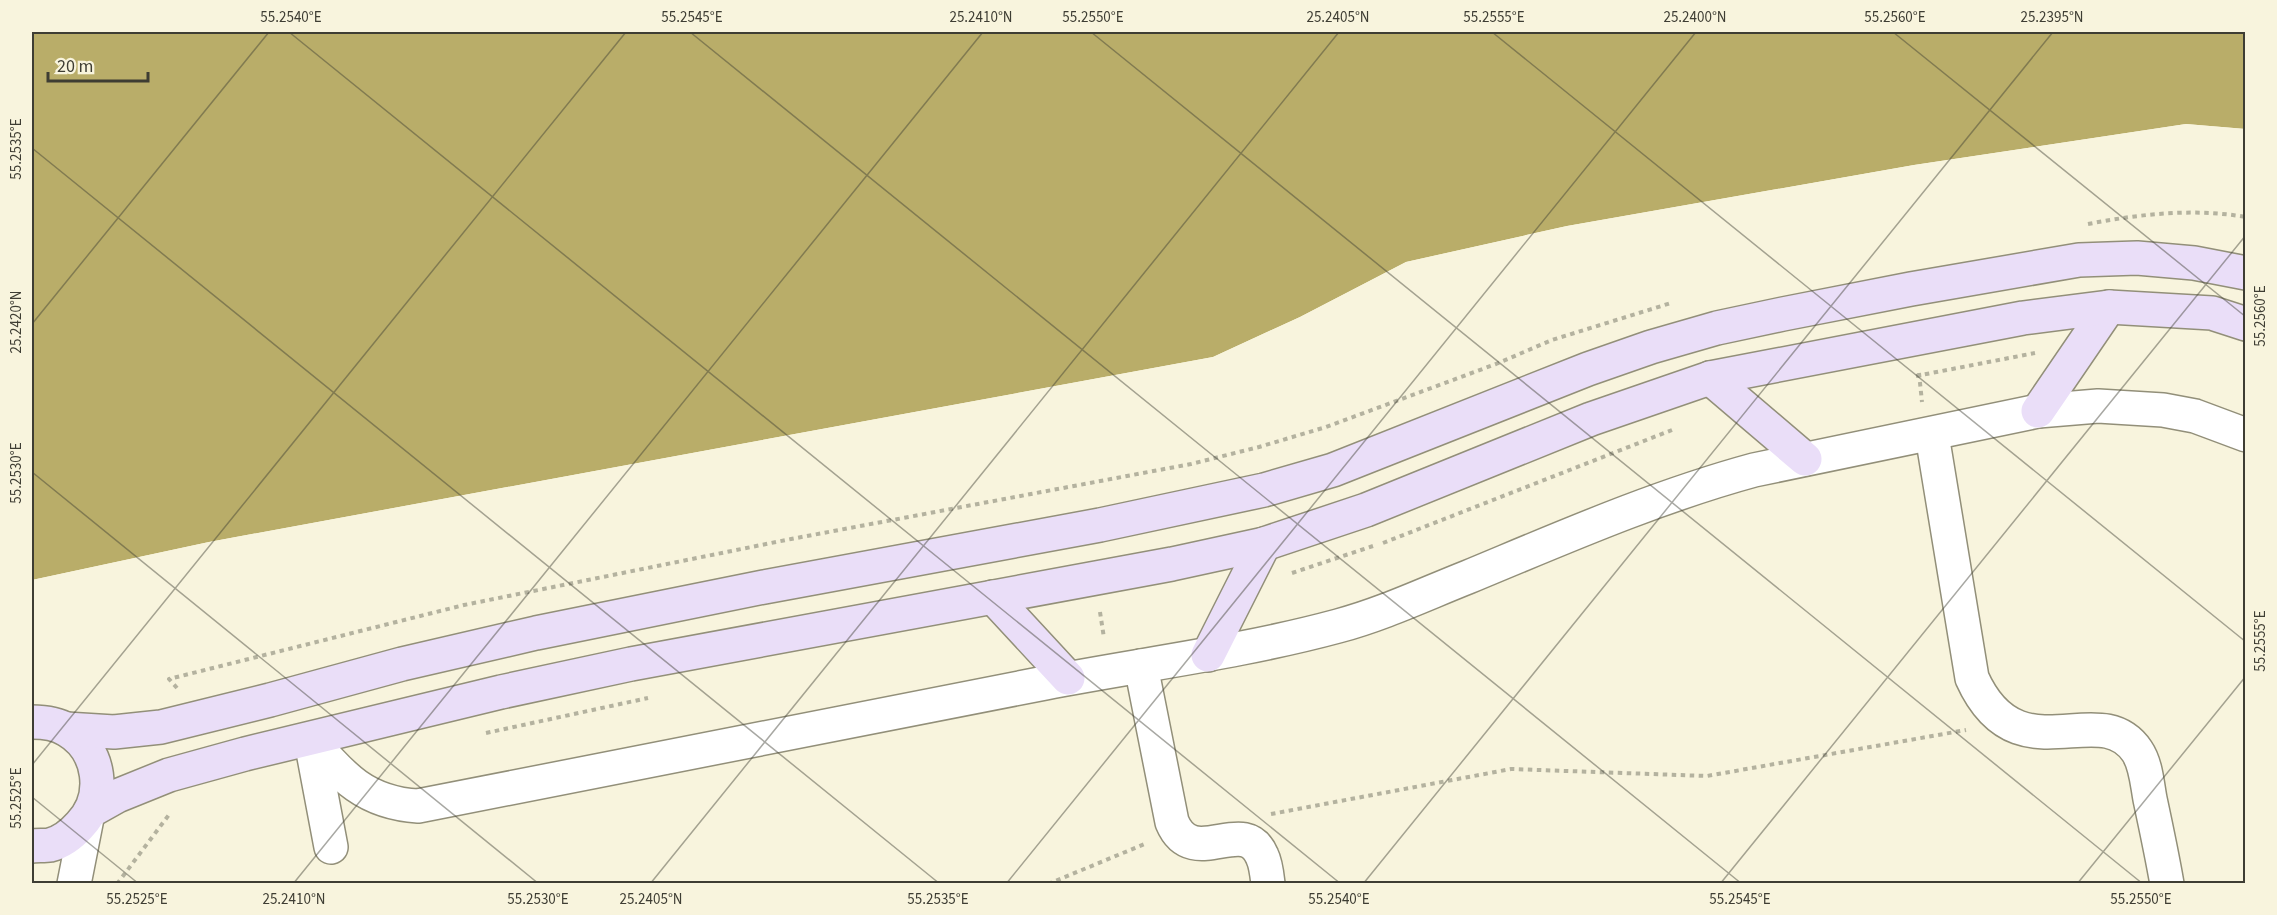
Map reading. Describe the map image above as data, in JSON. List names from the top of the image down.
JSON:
{
  "scale_bar": "20 m",
  "coordinates": [
    "55.2540°E",
    "55.2545°E",
    "25.2410°N",
    "55.2550°E",
    "25.2405°N",
    "55.2555°E",
    "25.2400°N",
    "55.2560°E",
    "25.2395°N",
    "55.2535°E",
    "25.2420°N",
    "55.2530°E",
    "55.2525°E"
  ]
}
